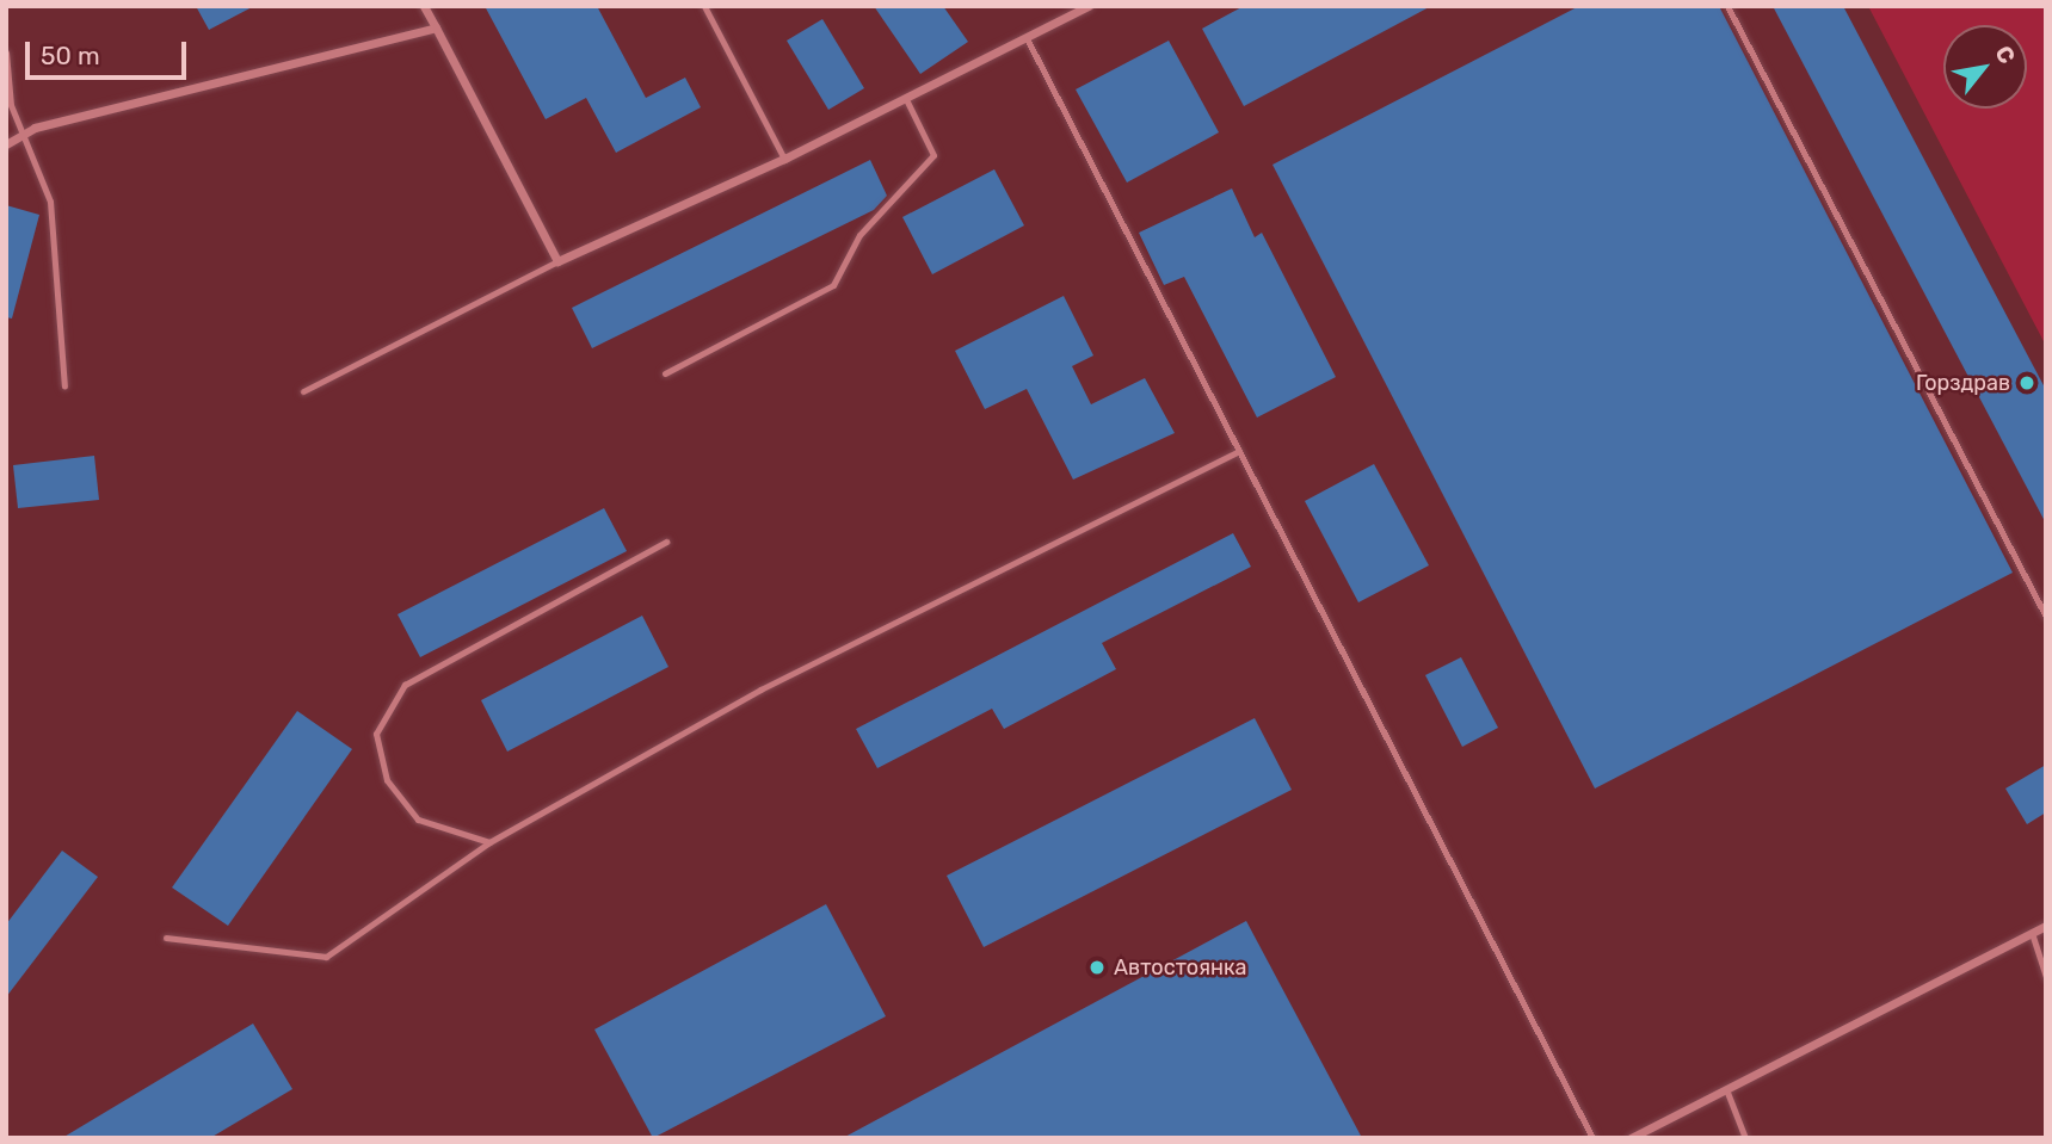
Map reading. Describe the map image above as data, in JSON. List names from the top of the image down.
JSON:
{
  "places": ["Горздрав", "Автостоянка"],
  "scale_bar": "50 m",
  "north": "top right"
}
